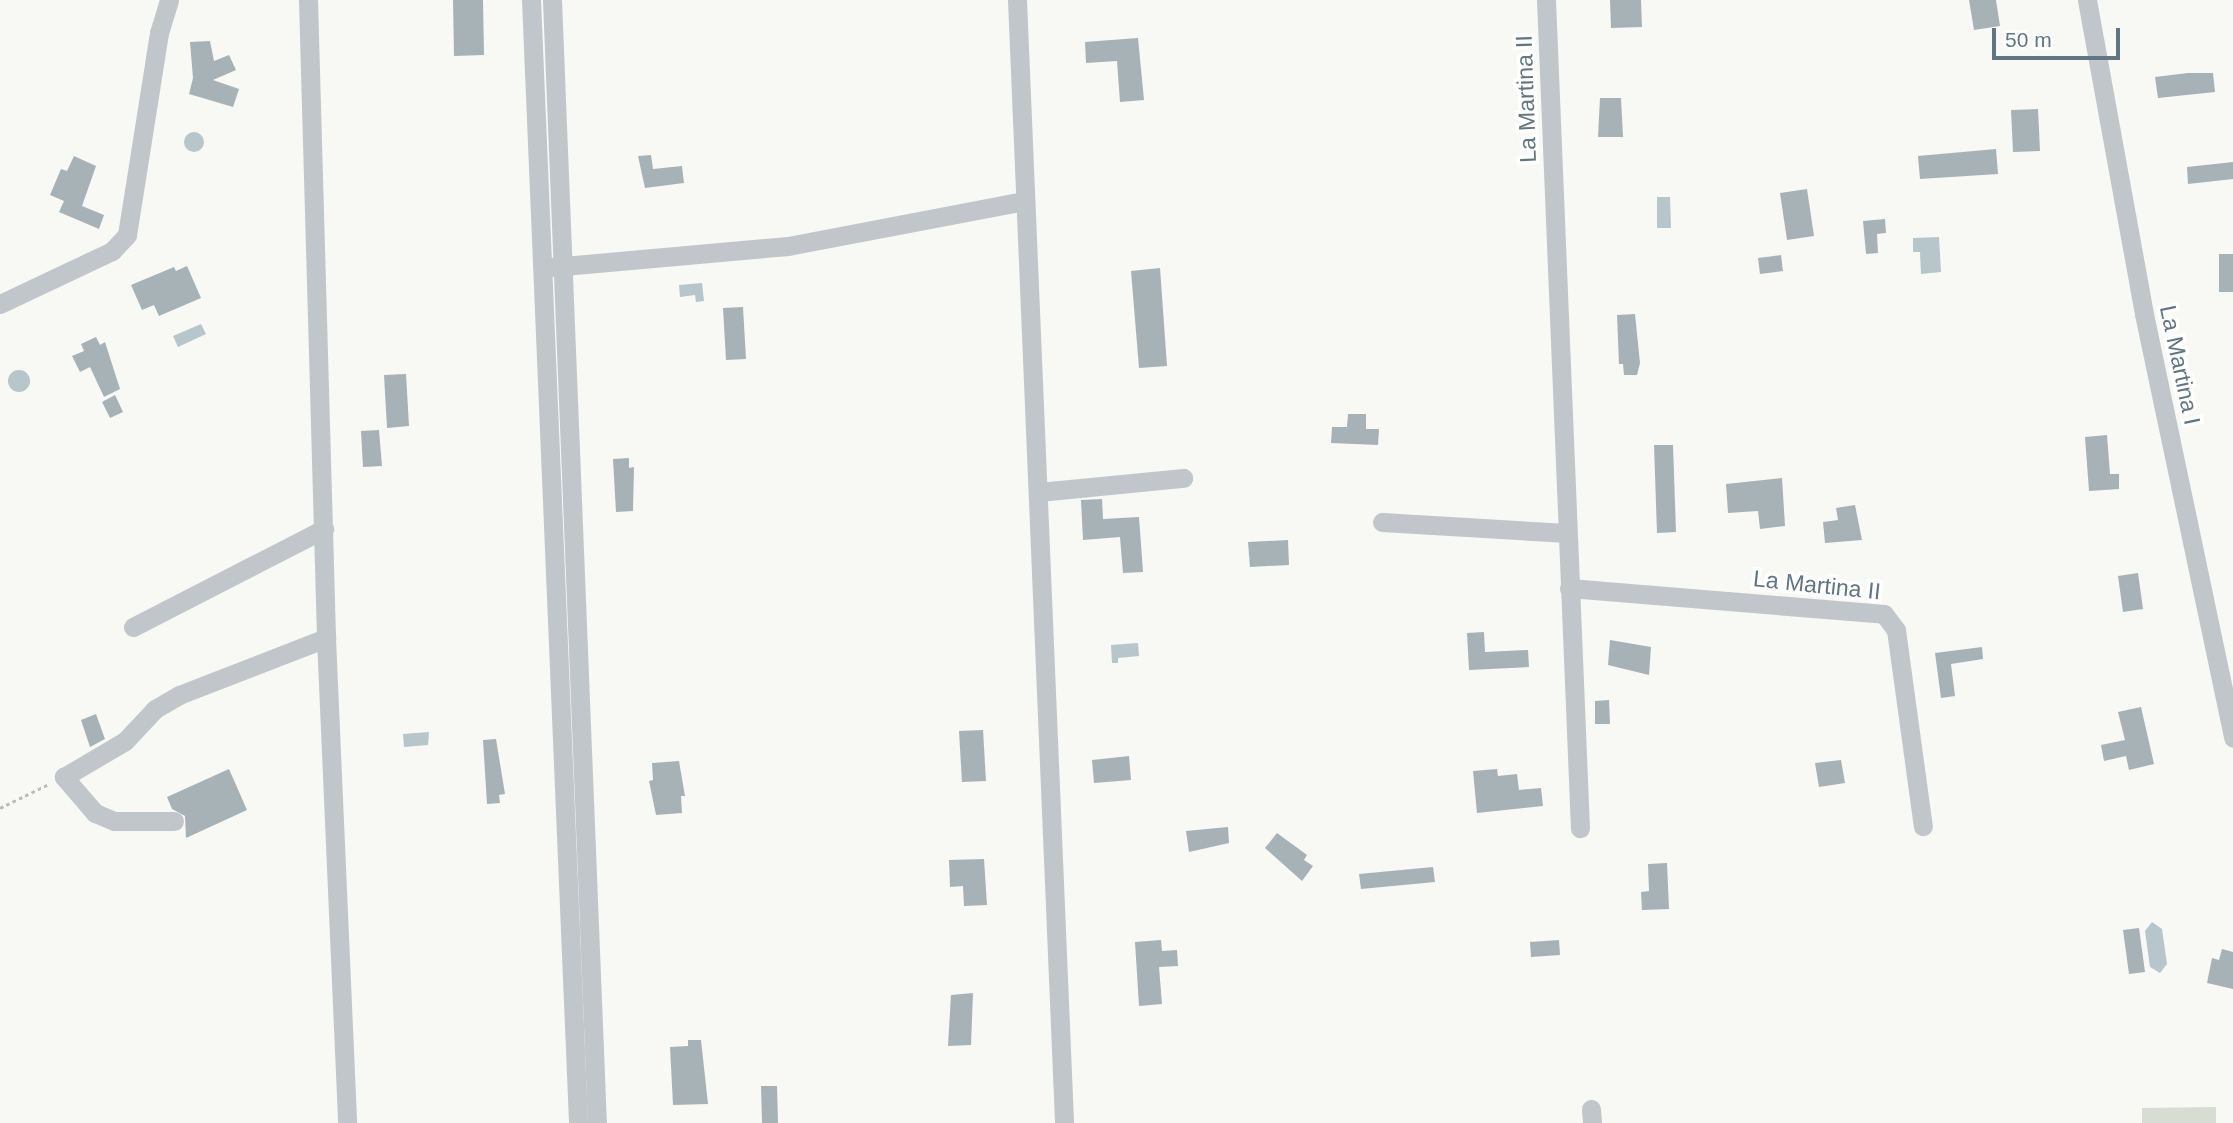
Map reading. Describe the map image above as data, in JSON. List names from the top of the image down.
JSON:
{
  "streets": {
    "street": ["La Martina II", "La Martina I"]
  },
  "scale_bar": "50 m"
}
